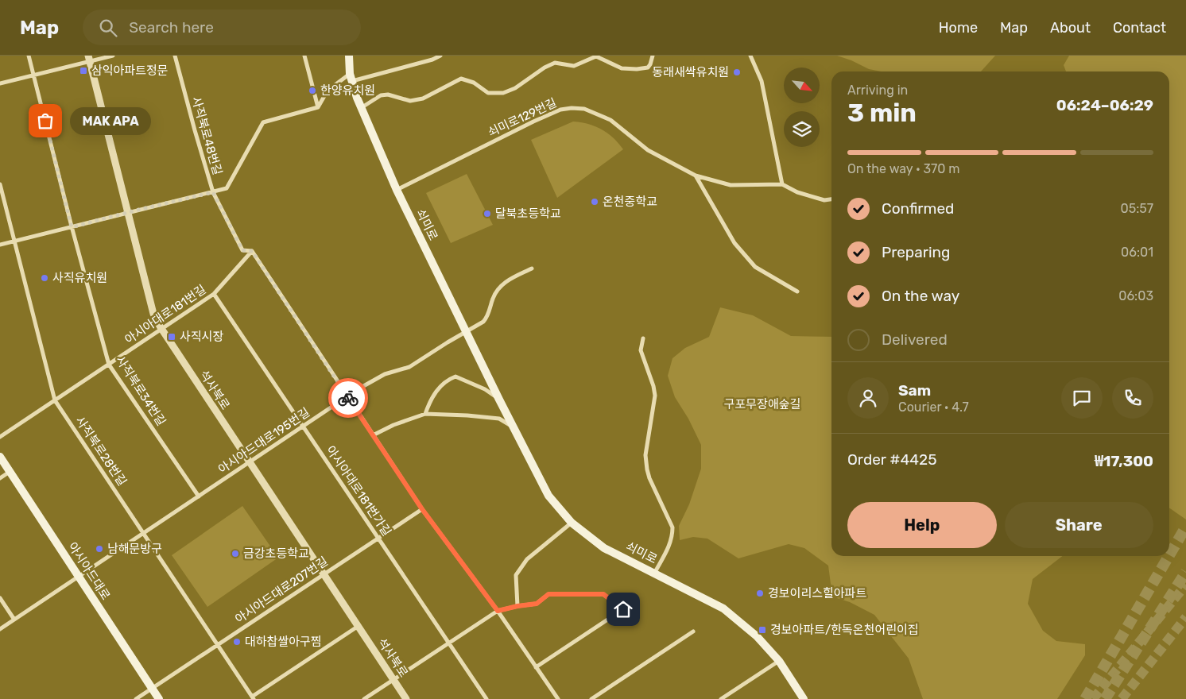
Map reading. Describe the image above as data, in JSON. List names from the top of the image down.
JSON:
{
  "streets": {
    "main road": ["쇠미로", "아시아드대로"],
    "street": [
      "쇠미로129번길",
      "사직북로48번길",
      "아시아대로181번길",
      "석사북로",
      "사직북로34번길",
      "아시아드대로195번길",
      "사직북로28번길",
      "아시아대로181번가길",
      "아시아드대로207번길"
    ]
  },
  "crossings": [
    ["쇠미로129번길", "쇠미로"],
    ["사직북로48번길", "아시아대로181번길"],
    ["사직북로48번길", "아시아드대로195번길"],
    ["사직북로48번길", "아시아드대로207번길"],
    ["쇠미로", "아시아드대로195번길"],
    ["아시아대로181번길", "석사북로"],
    ["아시아대로181번길", "사직북로34번길"],
    ["아시아대로181번길", "사직북로28번길"],
    ["아시아대로181번길", "아시아대로181번가길"],
    ["석사북로", "아시아드대로195번길"],
    ["석사북로", "아시아드대로207번길"],
    ["사직북로34번길", "아시아드대로195번길"],
    ["아시아드대로195번길", "사직북로28번길"],
    ["아시아드대로195번길", "아시아대로181번가길"],
    ["아시아드대로195번길", "아시아드대로"],
    ["사직북로28번길", "아시아드대로207번길"],
    ["아시아대로181번가길", "아시아드대로207번길"],
    ["아시아드대로", "아시아드대로207번길"]
  ],
  "parks": ["구포무장애숲길"],
  "places": {
    "transit": ["삼익아파트정문", "사직시장", "경보아파트/한독온천어린이집"],
    "other": [
      "동래새싹유치원",
      "한양유치원",
      "MAK APA",
      "온천중학교",
      "달북초등학교",
      "사직유치원",
      "남해문방구",
      "금강초등학교",
      "경보이리스힐아파트",
      "대하찹쌀아구찜"
    ]
  },
  "north": "bottom right",
  "page": {
    "header": "Map",
    "search": "Search here",
    "nav": [
      "Home",
      "Map",
      "About",
      "Contact"
    ],
    "heading": ["3 min", "Arriving in", "06:24–06:29"],
    "panel": [
      "Sam",
      "Courier · 4.7",
      "Order #4425",
      "₩17,300"
    ],
    "bubble": "MAK APA",
    "bar": "On the way · 370 m",
    "list": [
      ["Confirmed", "05:57"],
      ["Preparing", "06:01"],
      ["On the way", "06:03"],
      "Delivered"
    ],
    "buttons": ["Help", "Share"]
  }
}
